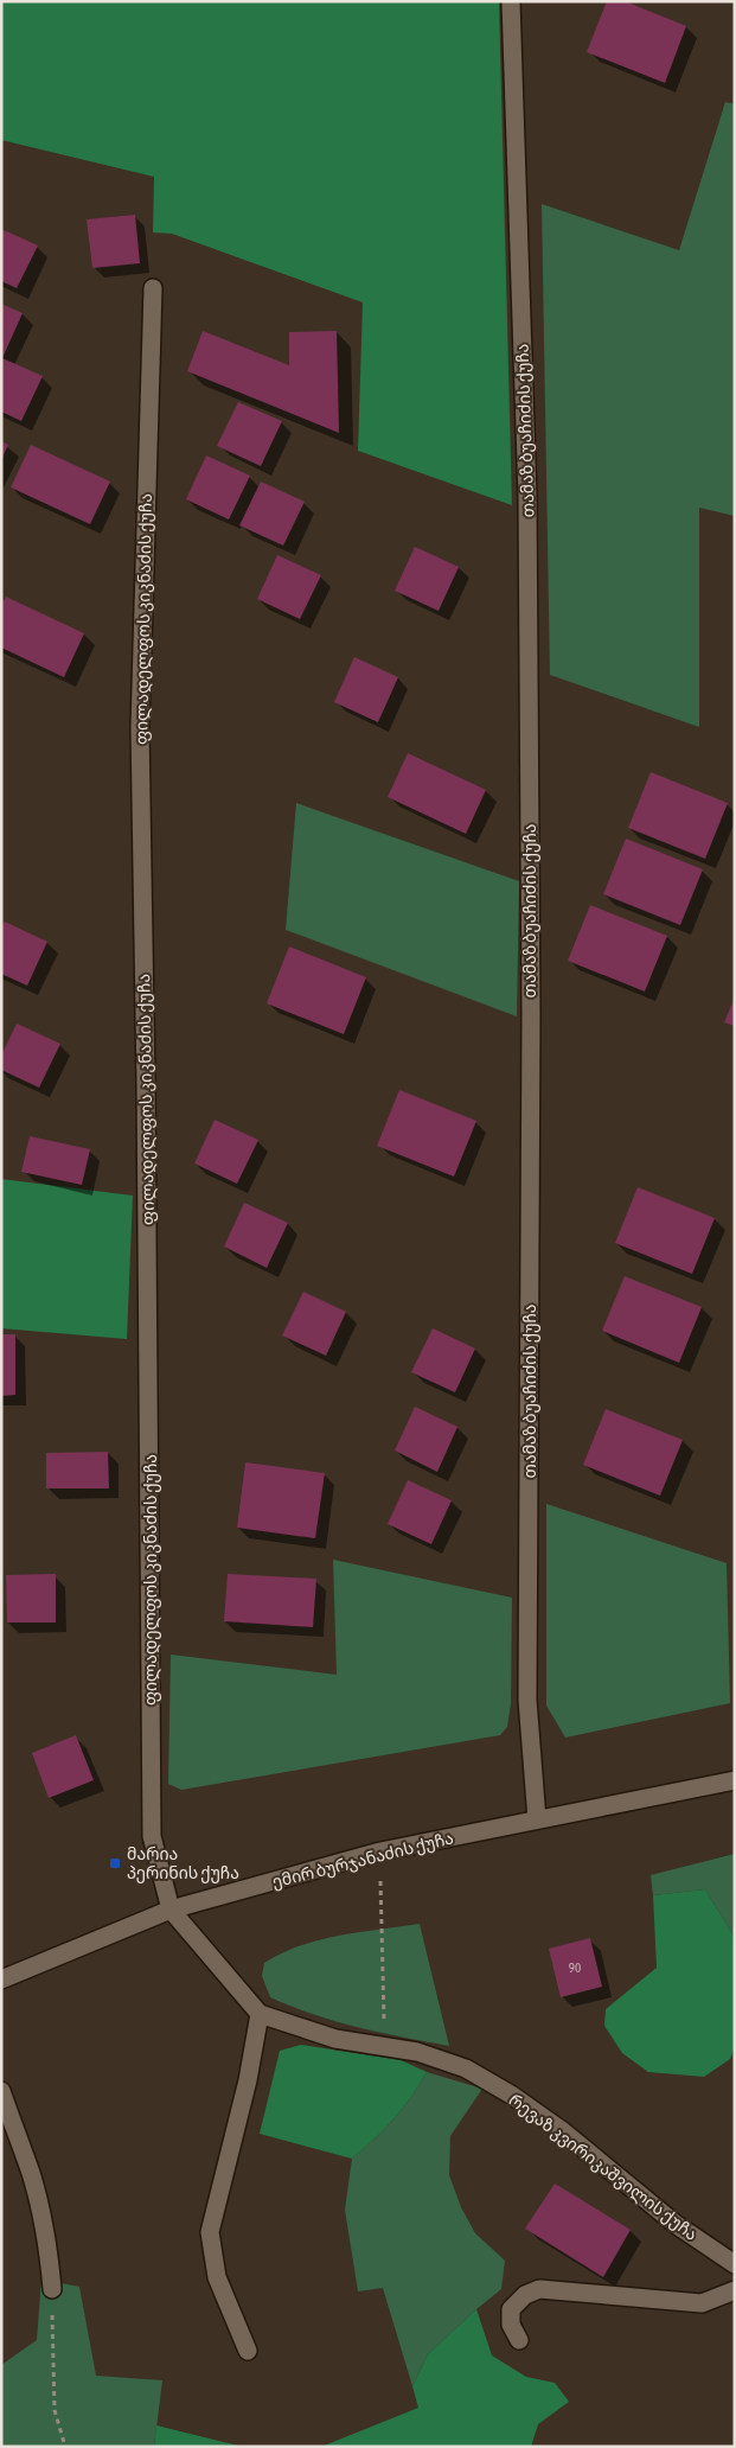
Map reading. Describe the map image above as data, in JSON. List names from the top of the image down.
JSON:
{
  "streets": {
    "street": [
      "თამაზ ბუაჩიძის ქუჩა",
      "ფილადელფოს კიკნაძის ქუჩა",
      "ემირ ბურჯანაძის ქუჩა",
      "რევაზ კვირიკაშვილის ქუჩა"
    ]
  },
  "crossings": [
    ["თამაზ ბუაჩიძის ქუჩა", "ემირ ბურჯანაძის ქუჩა"],
    ["ფილადელფოს კიკნაძის ქუჩა", "ემირ ბურჯანაძის ქუჩა"]
  ],
  "places": {
    "transit": ["მარია პერინის ქუჩა"]
  },
  "house_numbers": ["90"]
}
